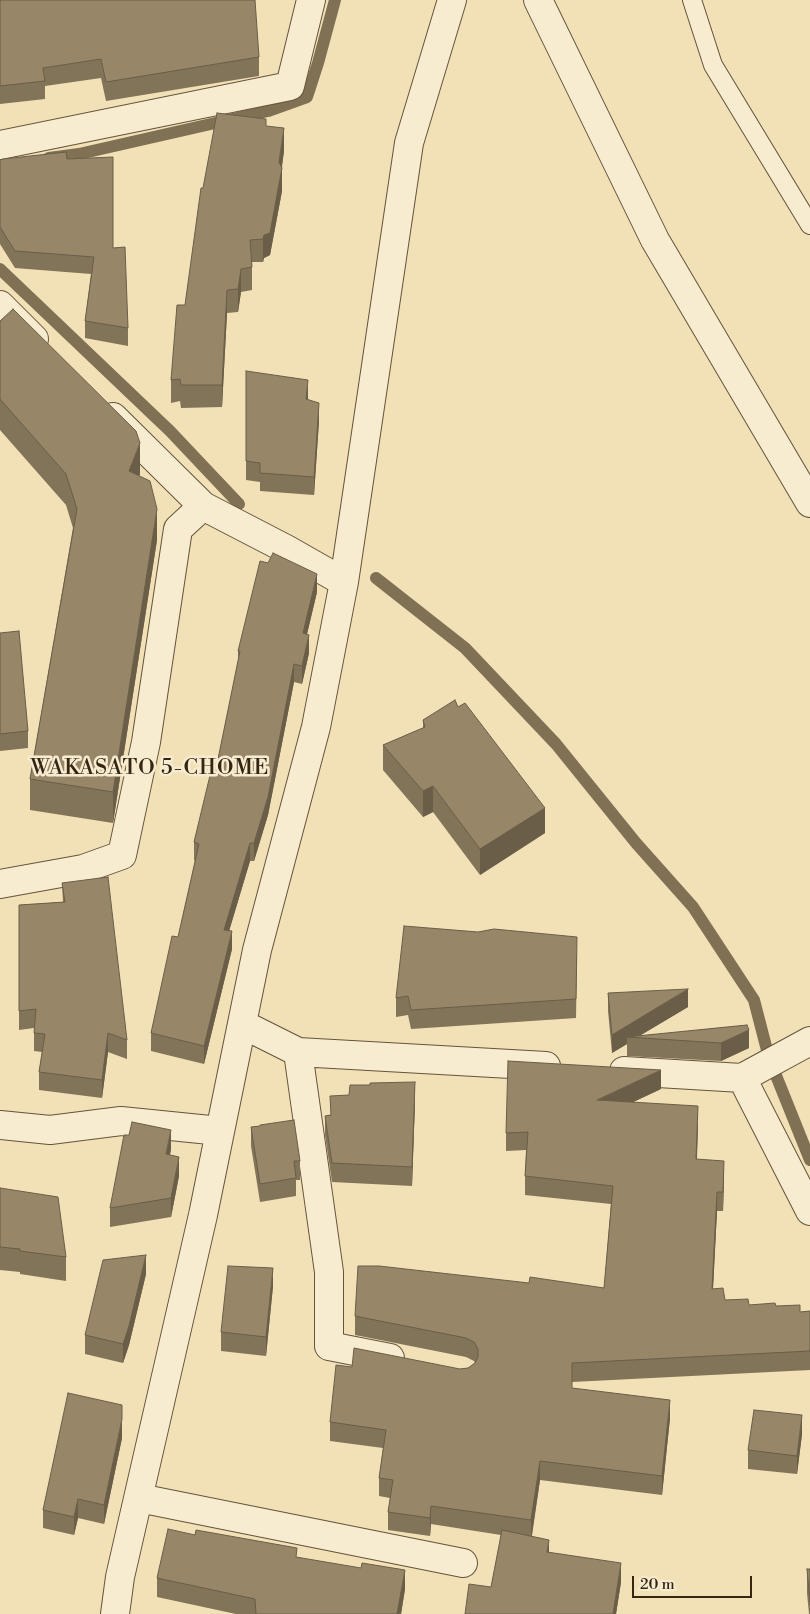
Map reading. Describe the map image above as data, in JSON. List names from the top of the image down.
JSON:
{
  "districts": ["WAKASATO 5-CHOME"],
  "scale_bar": "20 m"
}
